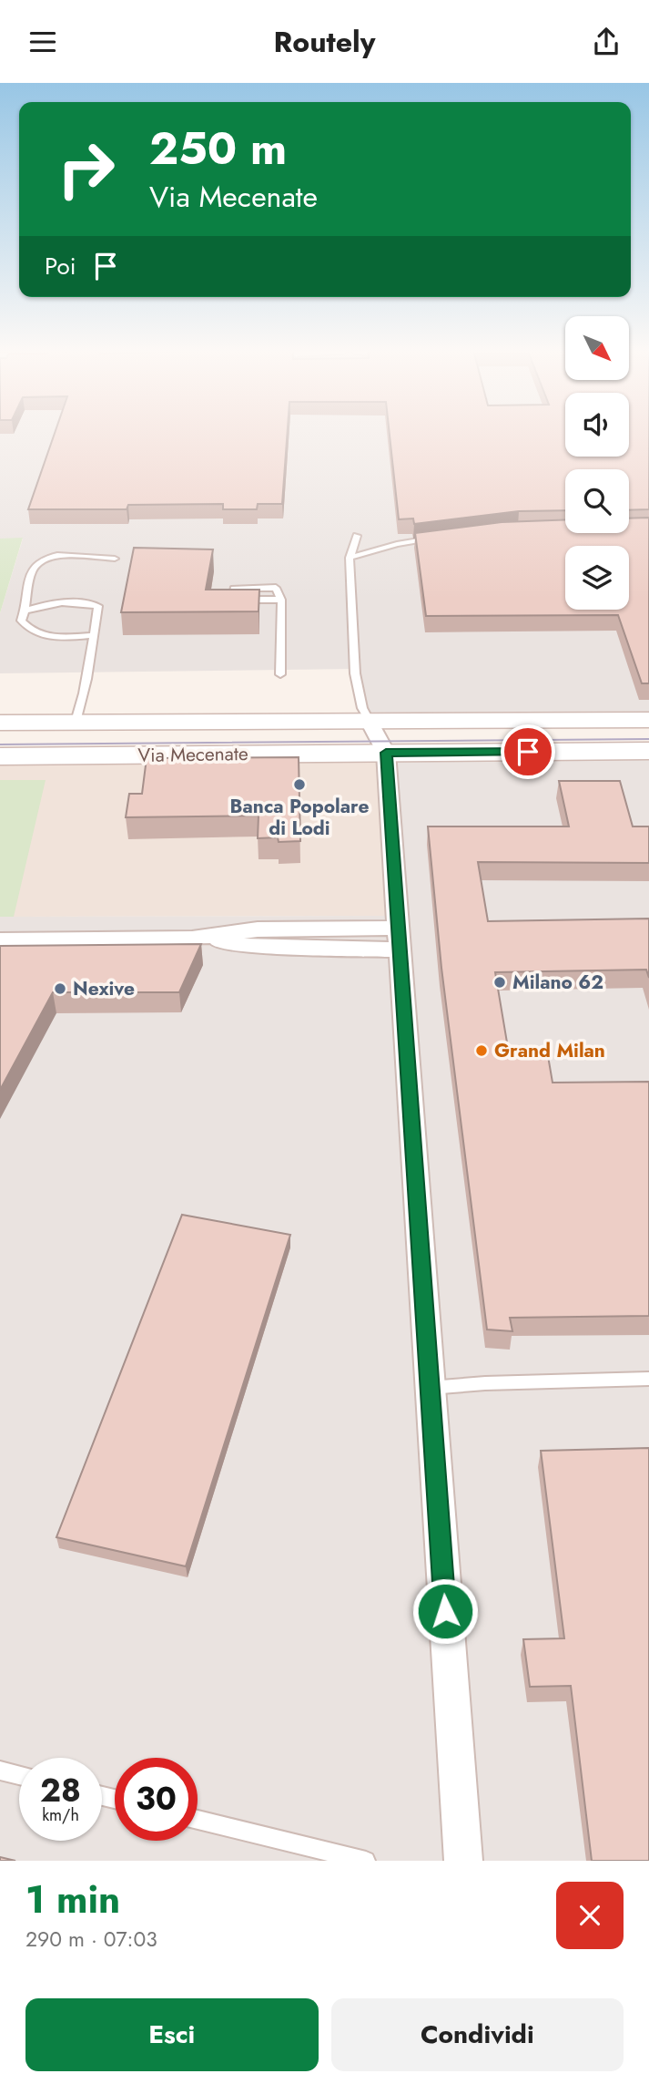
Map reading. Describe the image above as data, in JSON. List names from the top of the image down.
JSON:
{
  "streets": {
    "main road": ["Via Mecenate"]
  },
  "places": [
    "Banca Popolare di Lodi",
    "Milano 62",
    "Nexive",
    "Grand Milan"
  ],
  "north": "bottom right",
  "page": {
    "header": "Routely",
    "turn": ["250 m", "Via Mecenate"],
    "then": "Poi",
    "speed": "28 km/h",
    "limit": "30",
    "heading": ["1 min", "290 m · 07:03"],
    "buttons": ["Esci", "Condividi"]
  }
}
